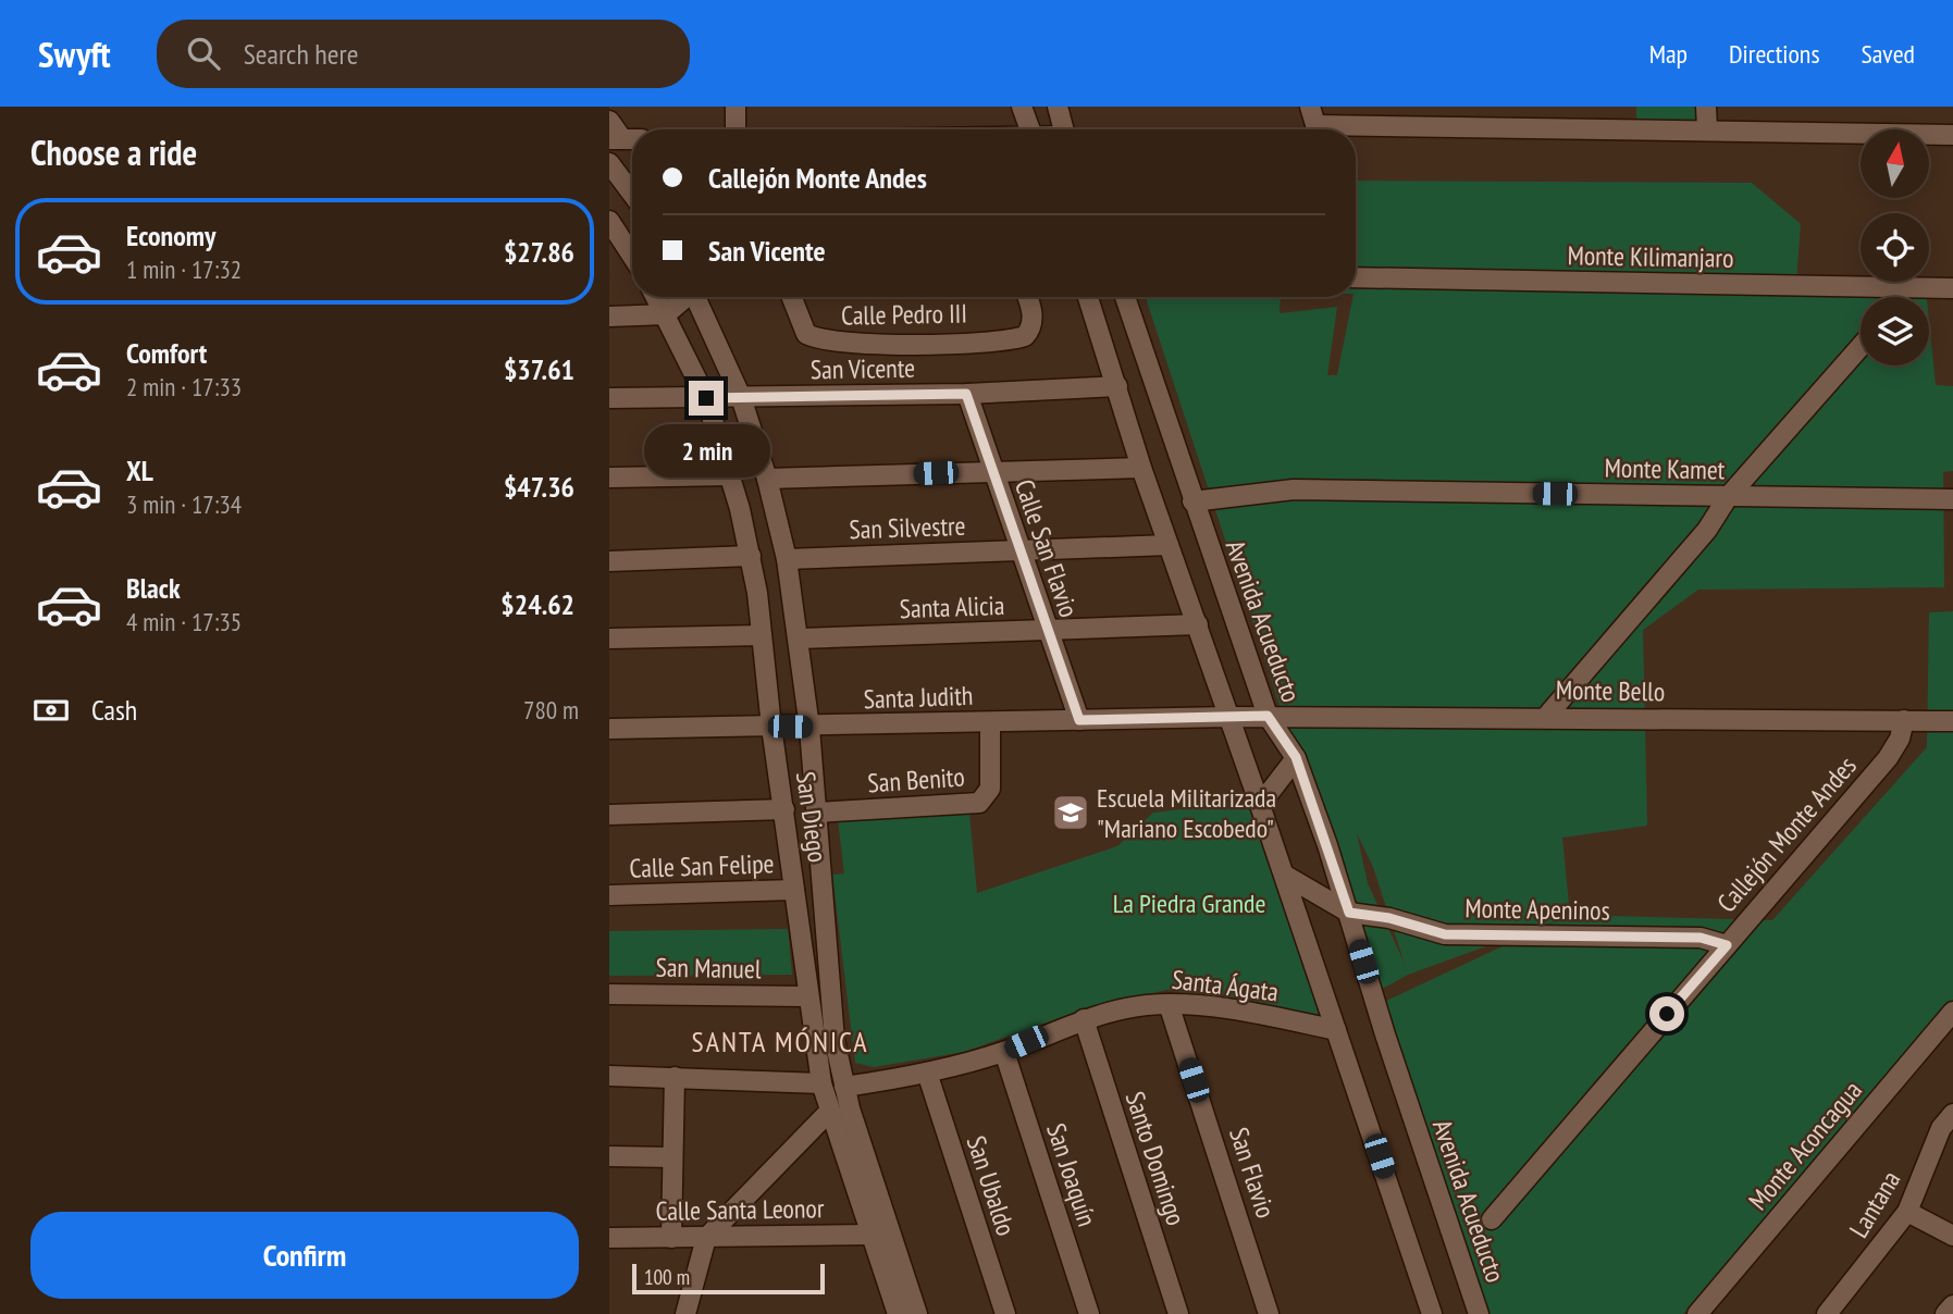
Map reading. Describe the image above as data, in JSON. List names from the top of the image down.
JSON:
{
  "streets": {
    "street": [
      "Monte Kilimanjaro",
      "Calle Pedro III",
      "San Vicente",
      "Monte Kamet",
      "San Silvestre",
      "Calle San Flavio",
      "Santa Alicia",
      "Avenida Acueducto",
      "Monte Bello",
      "Santa Judith",
      "San Benito",
      "San Diego",
      "Callejón Monte Andes",
      "Calle San Felipe",
      "Monte Apeninos",
      "San Manuel",
      "Santa Ágata",
      "Monte Aconcagua",
      "Santo Domingo",
      "San Flavio",
      "San Joaquín",
      "San Ubaldo",
      "Lantana",
      "Calle Santa Leonor"
    ]
  },
  "crossings": [
    ["San Vicente", "Calle San Flavio"],
    ["San Vicente", "San Diego"],
    ["Monte Kamet", "Avenida Acueducto"],
    ["San Silvestre", "Calle San Flavio"],
    ["San Silvestre", "San Diego"],
    ["Calle San Flavio", "Santa Alicia"],
    ["Calle San Flavio", "Santa Judith"],
    ["Santa Alicia", "San Diego"],
    ["Avenida Acueducto", "Monte Bello"],
    ["Avenida Acueducto", "Monte Apeninos"],
    ["Monte Bello", "Santa Judith"],
    ["Monte Bello", "Callejón Monte Andes"],
    ["Santa Judith", "San Benito"],
    ["Santa Judith", "San Diego"],
    ["San Benito", "San Diego"],
    ["San Diego", "Calle San Felipe"],
    ["San Diego", "San Manuel"],
    ["San Diego", "Santa Ágata"],
    ["San Diego", "Calle Santa Leonor"],
    ["Callejón Monte Andes", "Monte Apeninos"],
    ["Santa Ágata", "Santo Domingo"],
    ["Santa Ágata", "San Flavio"],
    ["Santa Ágata", "San Joaquín"],
    ["Santa Ágata", "San Ubaldo"]
  ],
  "districts": ["SANTA MÓNICA"],
  "parks": ["La Piedra Grande"],
  "places": {
    "school or university": ["Escuela Militarizada \"Mariano Escobedo\""]
  },
  "scale_bar": "100 m",
  "north": "top",
  "page": {
    "header": "Swyft",
    "search": "Search here",
    "nav": ["Map", "Directions", "Saved"],
    "heading": "Choose a ride",
    "banner": ["Callejón Monte Andes", "San Vicente"],
    "list": [
      {
        "name": "Economy",
        "note": "1 min · 17:32",
        "value": "$27.86"
      },
      {
        "name": "Comfort",
        "note": "2 min · 17:33",
        "value": "$37.61"
      },
      {
        "name": "XL",
        "note": "3 min · 17:34",
        "value": "$47.36"
      },
      {
        "name": "Black",
        "note": "4 min · 17:35",
        "value": "$24.62"
      }
    ],
    "bubble": "2 min",
    "pay": ["Cash", "780 m"],
    "buttons": "Confirm",
    "scale": "100 m"
  }
}
